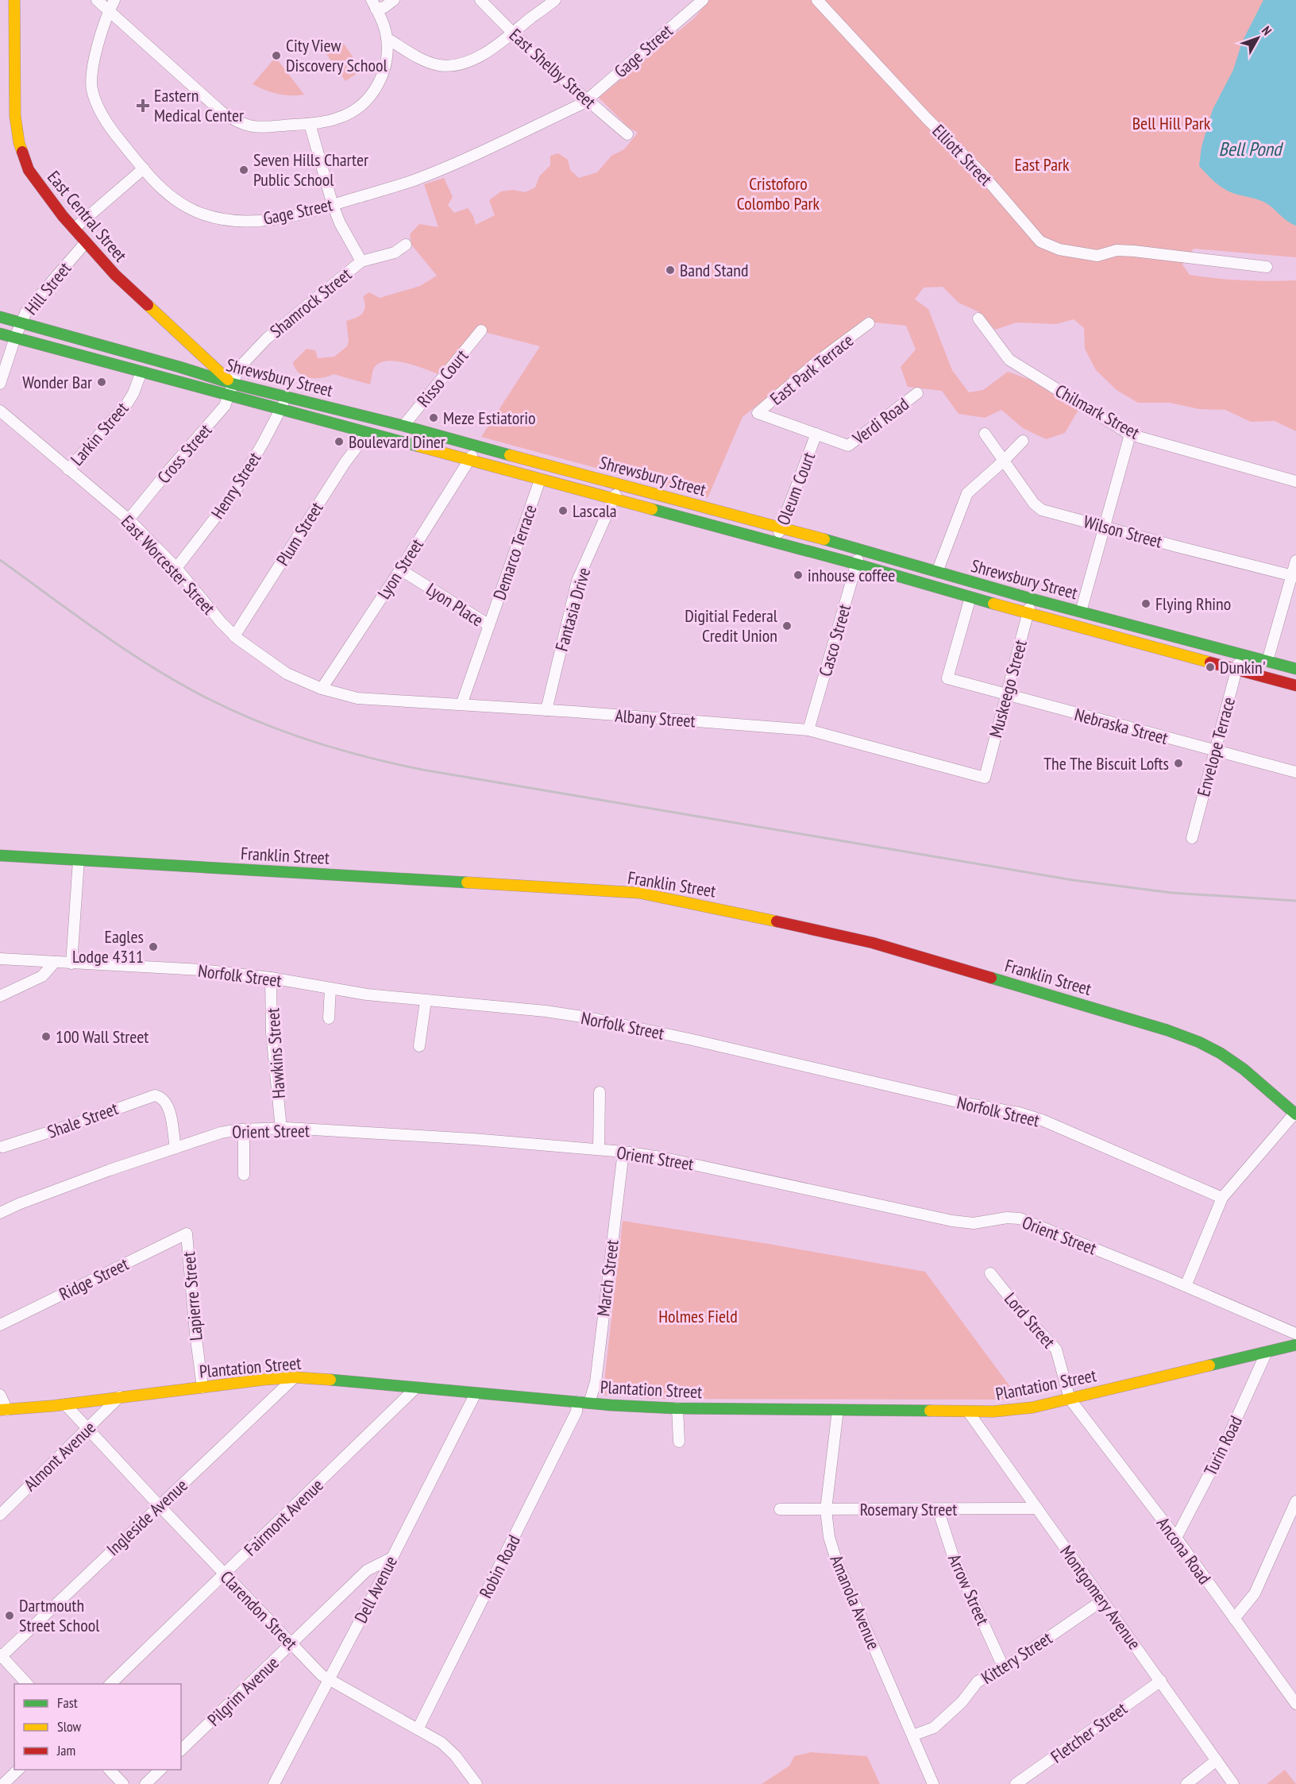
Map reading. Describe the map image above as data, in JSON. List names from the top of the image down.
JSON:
{
  "streets": {
    "main road": [
      "East Central Street",
      "Shrewsbury Street",
      "Franklin Street",
      "Plantation Street"
    ],
    "street": [
      "Gage Street",
      "East Shelby Street",
      "Elliott Street",
      "Hill Street",
      "Shamrock Street",
      "East Park Terrace",
      "Risso Court",
      "Chilmark Street",
      "Verdi Road",
      "Larkin Street",
      "Cross Street",
      "Henry Street",
      "Oleum Court",
      "Wilson Street",
      "Plum Street",
      "Demarco Terrace",
      "East Worcester Street",
      "Lyon Street",
      "Lyon Place",
      "Fantasia Drive",
      "Casco Street",
      "Muskeego Street",
      "Albany Street",
      "Nebraska Street",
      "Envelope Terrace",
      "Norfolk Street",
      "Hawkins Street",
      "Shale Street",
      "Orient Street",
      "March Street",
      "Ridge Street",
      "Lapierre Street",
      "Lord Street",
      "Turin Road",
      "Almont Avenue",
      "Rosemary Street",
      "Ingleside Avenue",
      "Fairmont Avenue",
      "Ancona Road",
      "Robin Road",
      "Dell Avenue",
      "Arrow Street",
      "Montgomery Avenue",
      "Amanola Avenue",
      "Clarendon Street",
      "Kittery Street",
      "Pilgrim Avenue",
      "Fletcher Street"
    ]
  },
  "crossings": [
    ["Gage Street", "East Shelby Street"],
    ["East Central Street", "Hill Street"],
    ["East Central Street", "Shamrock Street"],
    ["East Central Street", "Shrewsbury Street"],
    ["East Central Street", "Cross Street"],
    ["Hill Street", "Shrewsbury Street"],
    ["Shamrock Street", "Shrewsbury Street"],
    ["Shamrock Street", "Cross Street"],
    ["East Park Terrace", "Verdi Road"],
    ["East Park Terrace", "Oleum Court"],
    ["Shrewsbury Street", "Risso Court"],
    ["Shrewsbury Street", "Larkin Street"],
    ["Shrewsbury Street", "Cross Street"],
    ["Shrewsbury Street", "Henry Street"],
    ["Shrewsbury Street", "Oleum Court"],
    ["Shrewsbury Street", "Plum Street"],
    ["Shrewsbury Street", "Demarco Terrace"],
    ["Shrewsbury Street", "Lyon Street"],
    ["Shrewsbury Street", "Fantasia Drive"],
    ["Shrewsbury Street", "Casco Street"],
    ["Shrewsbury Street", "Muskeego Street"],
    ["Shrewsbury Street", "Nebraska Street"],
    ["Shrewsbury Street", "Envelope Terrace"],
    ["Verdi Road", "Oleum Court"],
    ["Larkin Street", "East Worcester Street"],
    ["Cross Street", "East Worcester Street"],
    ["Henry Street", "East Worcester Street"],
    ["Plum Street", "East Worcester Street"],
    ["Demarco Terrace", "Lyon Place"],
    ["East Worcester Street", "Lyon Street"],
    ["East Worcester Street", "Albany Street"],
    ["Lyon Street", "Lyon Place"],
    ["Lyon Street", "Albany Street"],
    ["Lyon Place", "Albany Street"],
    ["Fantasia Drive", "Albany Street"],
    ["Casco Street", "Albany Street"],
    ["Muskeego Street", "Albany Street"],
    ["Muskeego Street", "Nebraska Street"],
    ["Nebraska Street", "Envelope Terrace"],
    ["Norfolk Street", "Hawkins Street"],
    ["Hawkins Street", "Orient Street"],
    ["Shale Street", "Orient Street"],
    ["Orient Street", "March Street"],
    ["March Street", "Plantation Street"],
    ["Ridge Street", "Lapierre Street"],
    ["Lapierre Street", "Plantation Street"],
    ["Lord Street", "Plantation Street"],
    ["Lord Street", "Ancona Road"],
    ["Plantation Street", "Turin Road"],
    ["Plantation Street", "Almont Avenue"],
    ["Plantation Street", "Ingleside Avenue"],
    ["Plantation Street", "Fairmont Avenue"],
    ["Plantation Street", "Ancona Road"],
    ["Plantation Street", "Robin Road"],
    ["Plantation Street", "Dell Avenue"],
    ["Plantation Street", "Montgomery Avenue"],
    ["Plantation Street", "Amanola Avenue"],
    ["Plantation Street", "Clarendon Street"],
    ["Turin Road", "Ancona Road"],
    ["Almont Avenue", "Clarendon Street"],
    ["Rosemary Street", "Arrow Street"],
    ["Rosemary Street", "Montgomery Avenue"],
    ["Rosemary Street", "Amanola Avenue"],
    ["Ingleside Avenue", "Clarendon Street"],
    ["Fairmont Avenue", "Clarendon Street"],
    ["Robin Road", "Clarendon Street"],
    ["Dell Avenue", "Clarendon Street"],
    ["Dell Avenue", "Pilgrim Avenue"],
    ["Arrow Street", "Kittery Street"],
    ["Montgomery Avenue", "Kittery Street"],
    ["Montgomery Avenue", "Fletcher Street"],
    ["Amanola Avenue", "Kittery Street"],
    ["Clarendon Street", "Pilgrim Avenue"]
  ],
  "water": ["Bell Pond"],
  "parks": [
    "Bell Hill Park",
    "East Park",
    "Cristoforo Colombo Park",
    "Holmes Field"
  ],
  "places": {
    "other": [
      "City View Discovery School",
      "Seven Hills Charter Public School",
      "Band Stand",
      "Wonder Bar",
      "Meze Estiatorio",
      "Boulevard Diner",
      "Lascala",
      "inhouse coffee",
      "Flying Rhino",
      "Digitial Federal Credit Union",
      "Dunkin'",
      "The The Biscuit Lofts",
      "Eagles Lodge 4311",
      "100 Wall Street",
      "Dartmouth Street School"
    ],
    "health": ["Eastern Medical Center"]
  },
  "legend": ["Fast", "Slow", "Jam"],
  "north": "top right"
}
